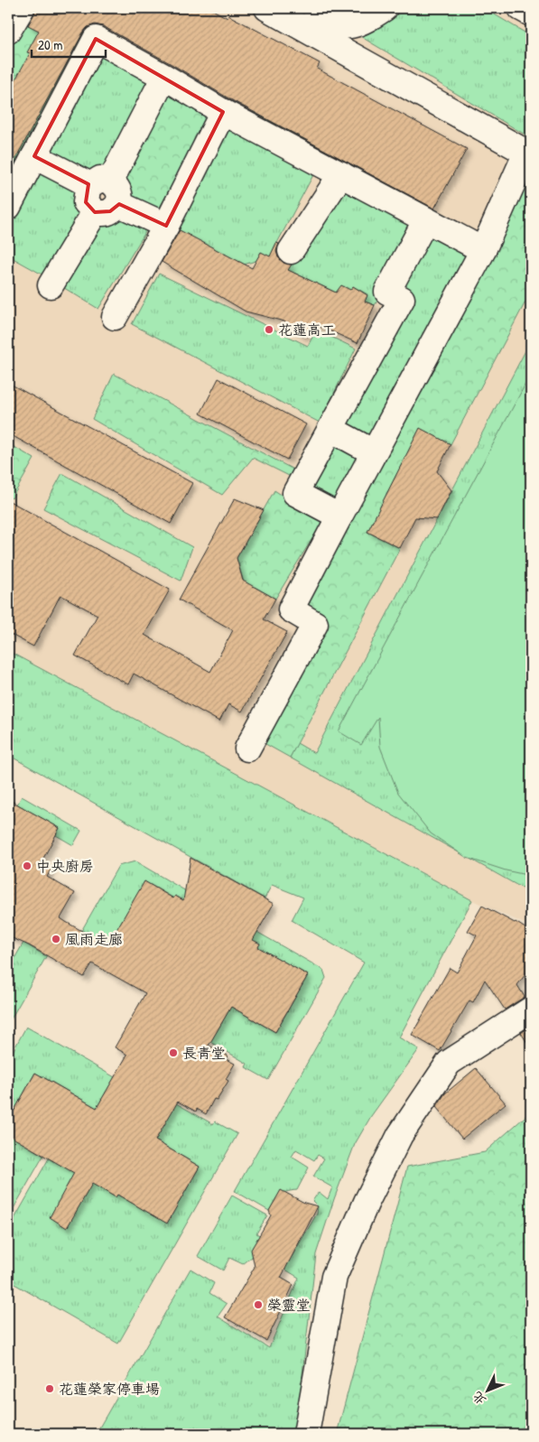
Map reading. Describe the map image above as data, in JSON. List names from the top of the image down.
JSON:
{
  "places": [
    "花蓮高工",
    "中央廚房",
    "風雨走廊",
    "長青堂",
    "榮靈堂",
    "花蓮榮家停車場"
  ],
  "scale_bar": "20 m",
  "north": "bottom left"
}
